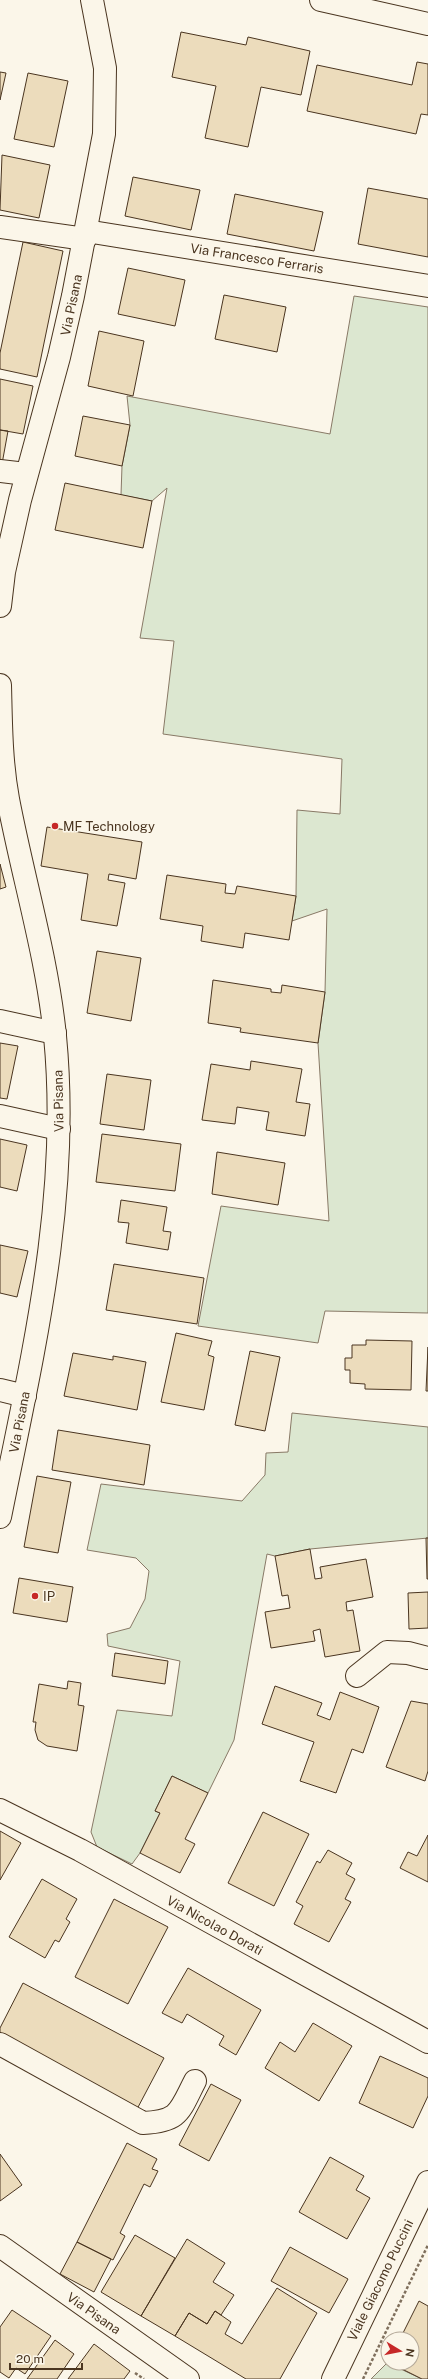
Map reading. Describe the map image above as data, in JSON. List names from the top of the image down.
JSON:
{
  "streets": {
    "main road": [
      "Via Francesco Ferraris",
      "Via Pisana",
      "Via Nicolao Dorati",
      "Viale Giacomo Puccini"
    ]
  },
  "crossings": [
    ["Via Francesco Ferraris", "Via Pisana"]
  ],
  "places": ["MF Technology", "IP"],
  "scale_bar": "20 m",
  "north": "right"
}
